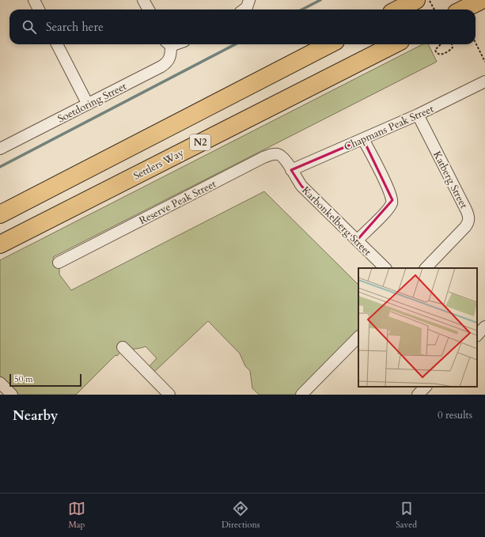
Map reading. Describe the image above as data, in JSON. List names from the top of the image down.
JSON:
{
  "streets": {
    "highway": ["N2", "Settlers Way"],
    "street": [
      "Soetdoring Street",
      "Chapmans Peak Street",
      "Katberg Street",
      "Reserve Peak Street",
      "Karbonkelberg Street"
    ]
  },
  "crossings": [
    ["Chapmans Peak Street", "Katberg Street"],
    ["Chapmans Peak Street", "Reserve Peak Street"],
    ["Chapmans Peak Street", "Karbonkelberg Street"],
    ["Reserve Peak Street", "Karbonkelberg Street"]
  ],
  "scale_bar": "50 m",
  "page": {
    "search": "Search here",
    "scale": "50 m",
    "heading": ["Nearby", "0 results"],
    "nav": ["Map", "Directions", "Saved"]
  }
}
